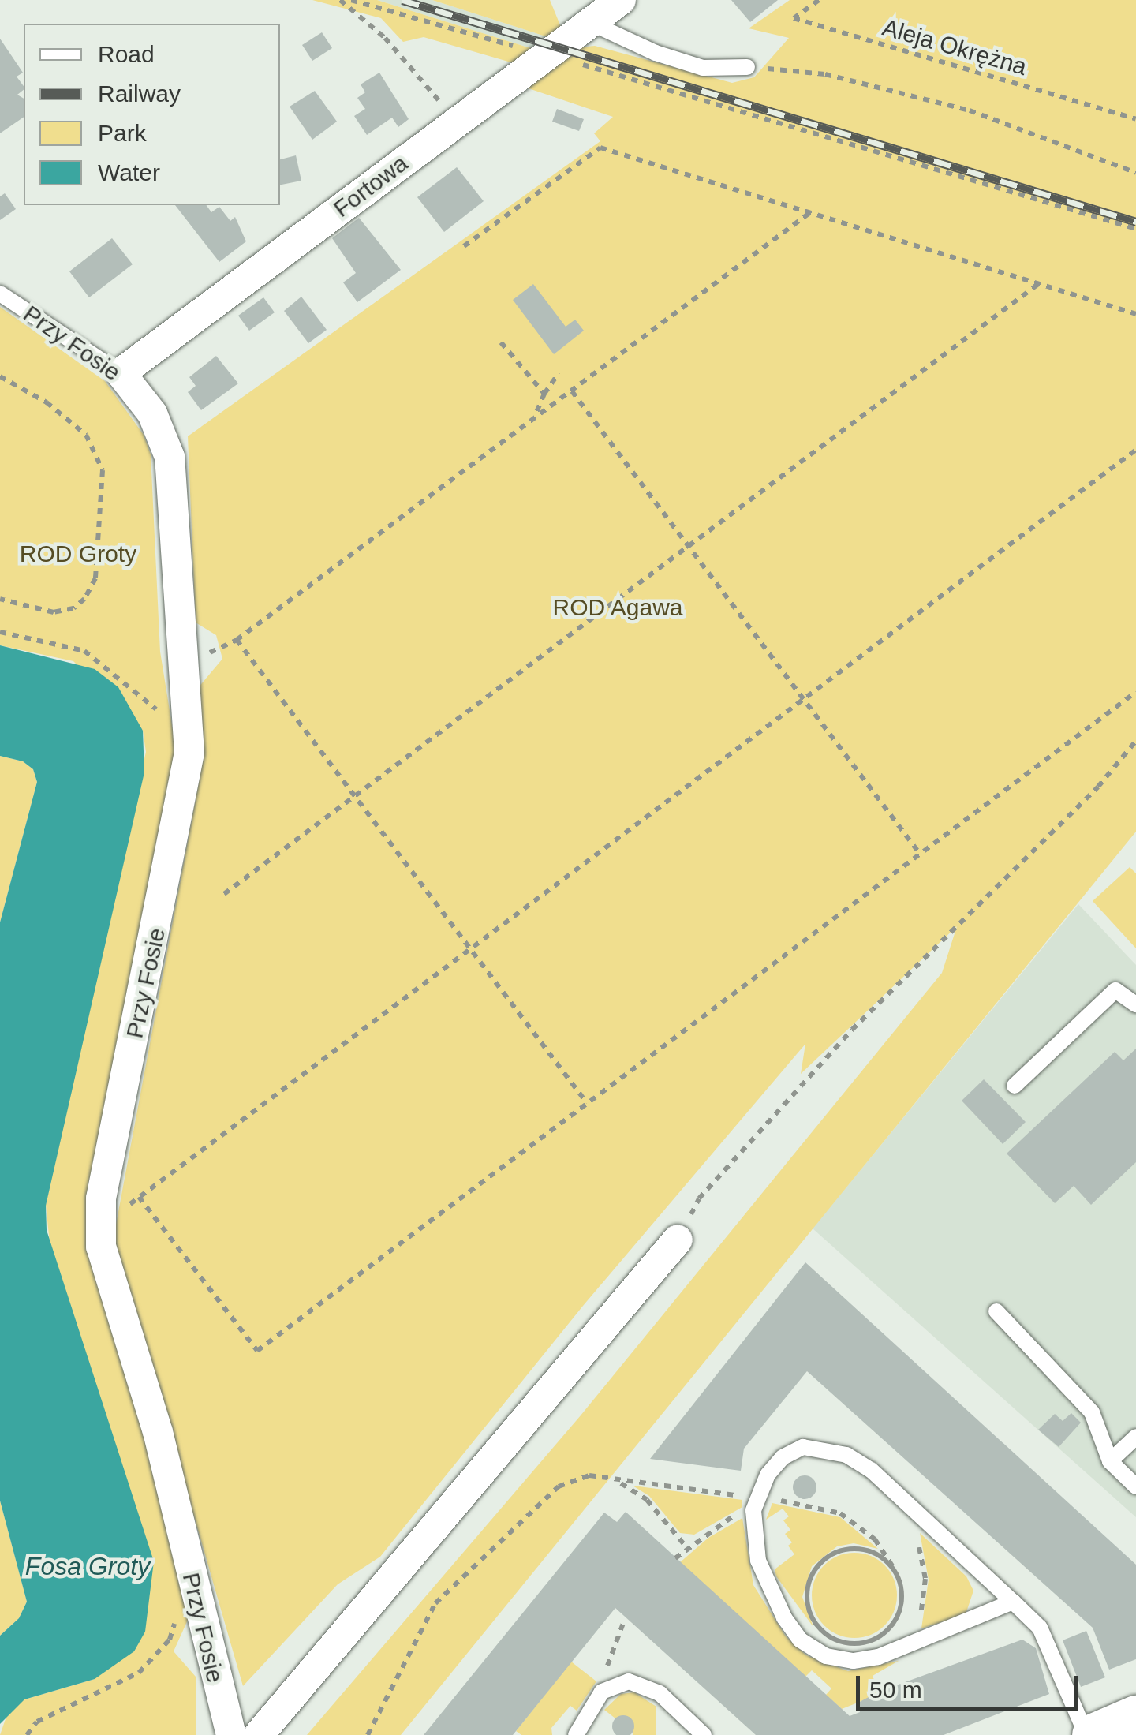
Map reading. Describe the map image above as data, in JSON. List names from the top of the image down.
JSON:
{
  "streets": {
    "street": ["Fortowa", "Przy Fosie"],
    "path": ["Aleja Okrężna"]
  },
  "crossings": [
    ["Fortowa", "Przy Fosie"]
  ],
  "water": ["Fosa Groty"],
  "parks": ["ROD Groty", "ROD Agawa"],
  "legend": [
    "Road",
    "Railway",
    "Park",
    "Water"
  ],
  "scale_bar": "50 m"
}
